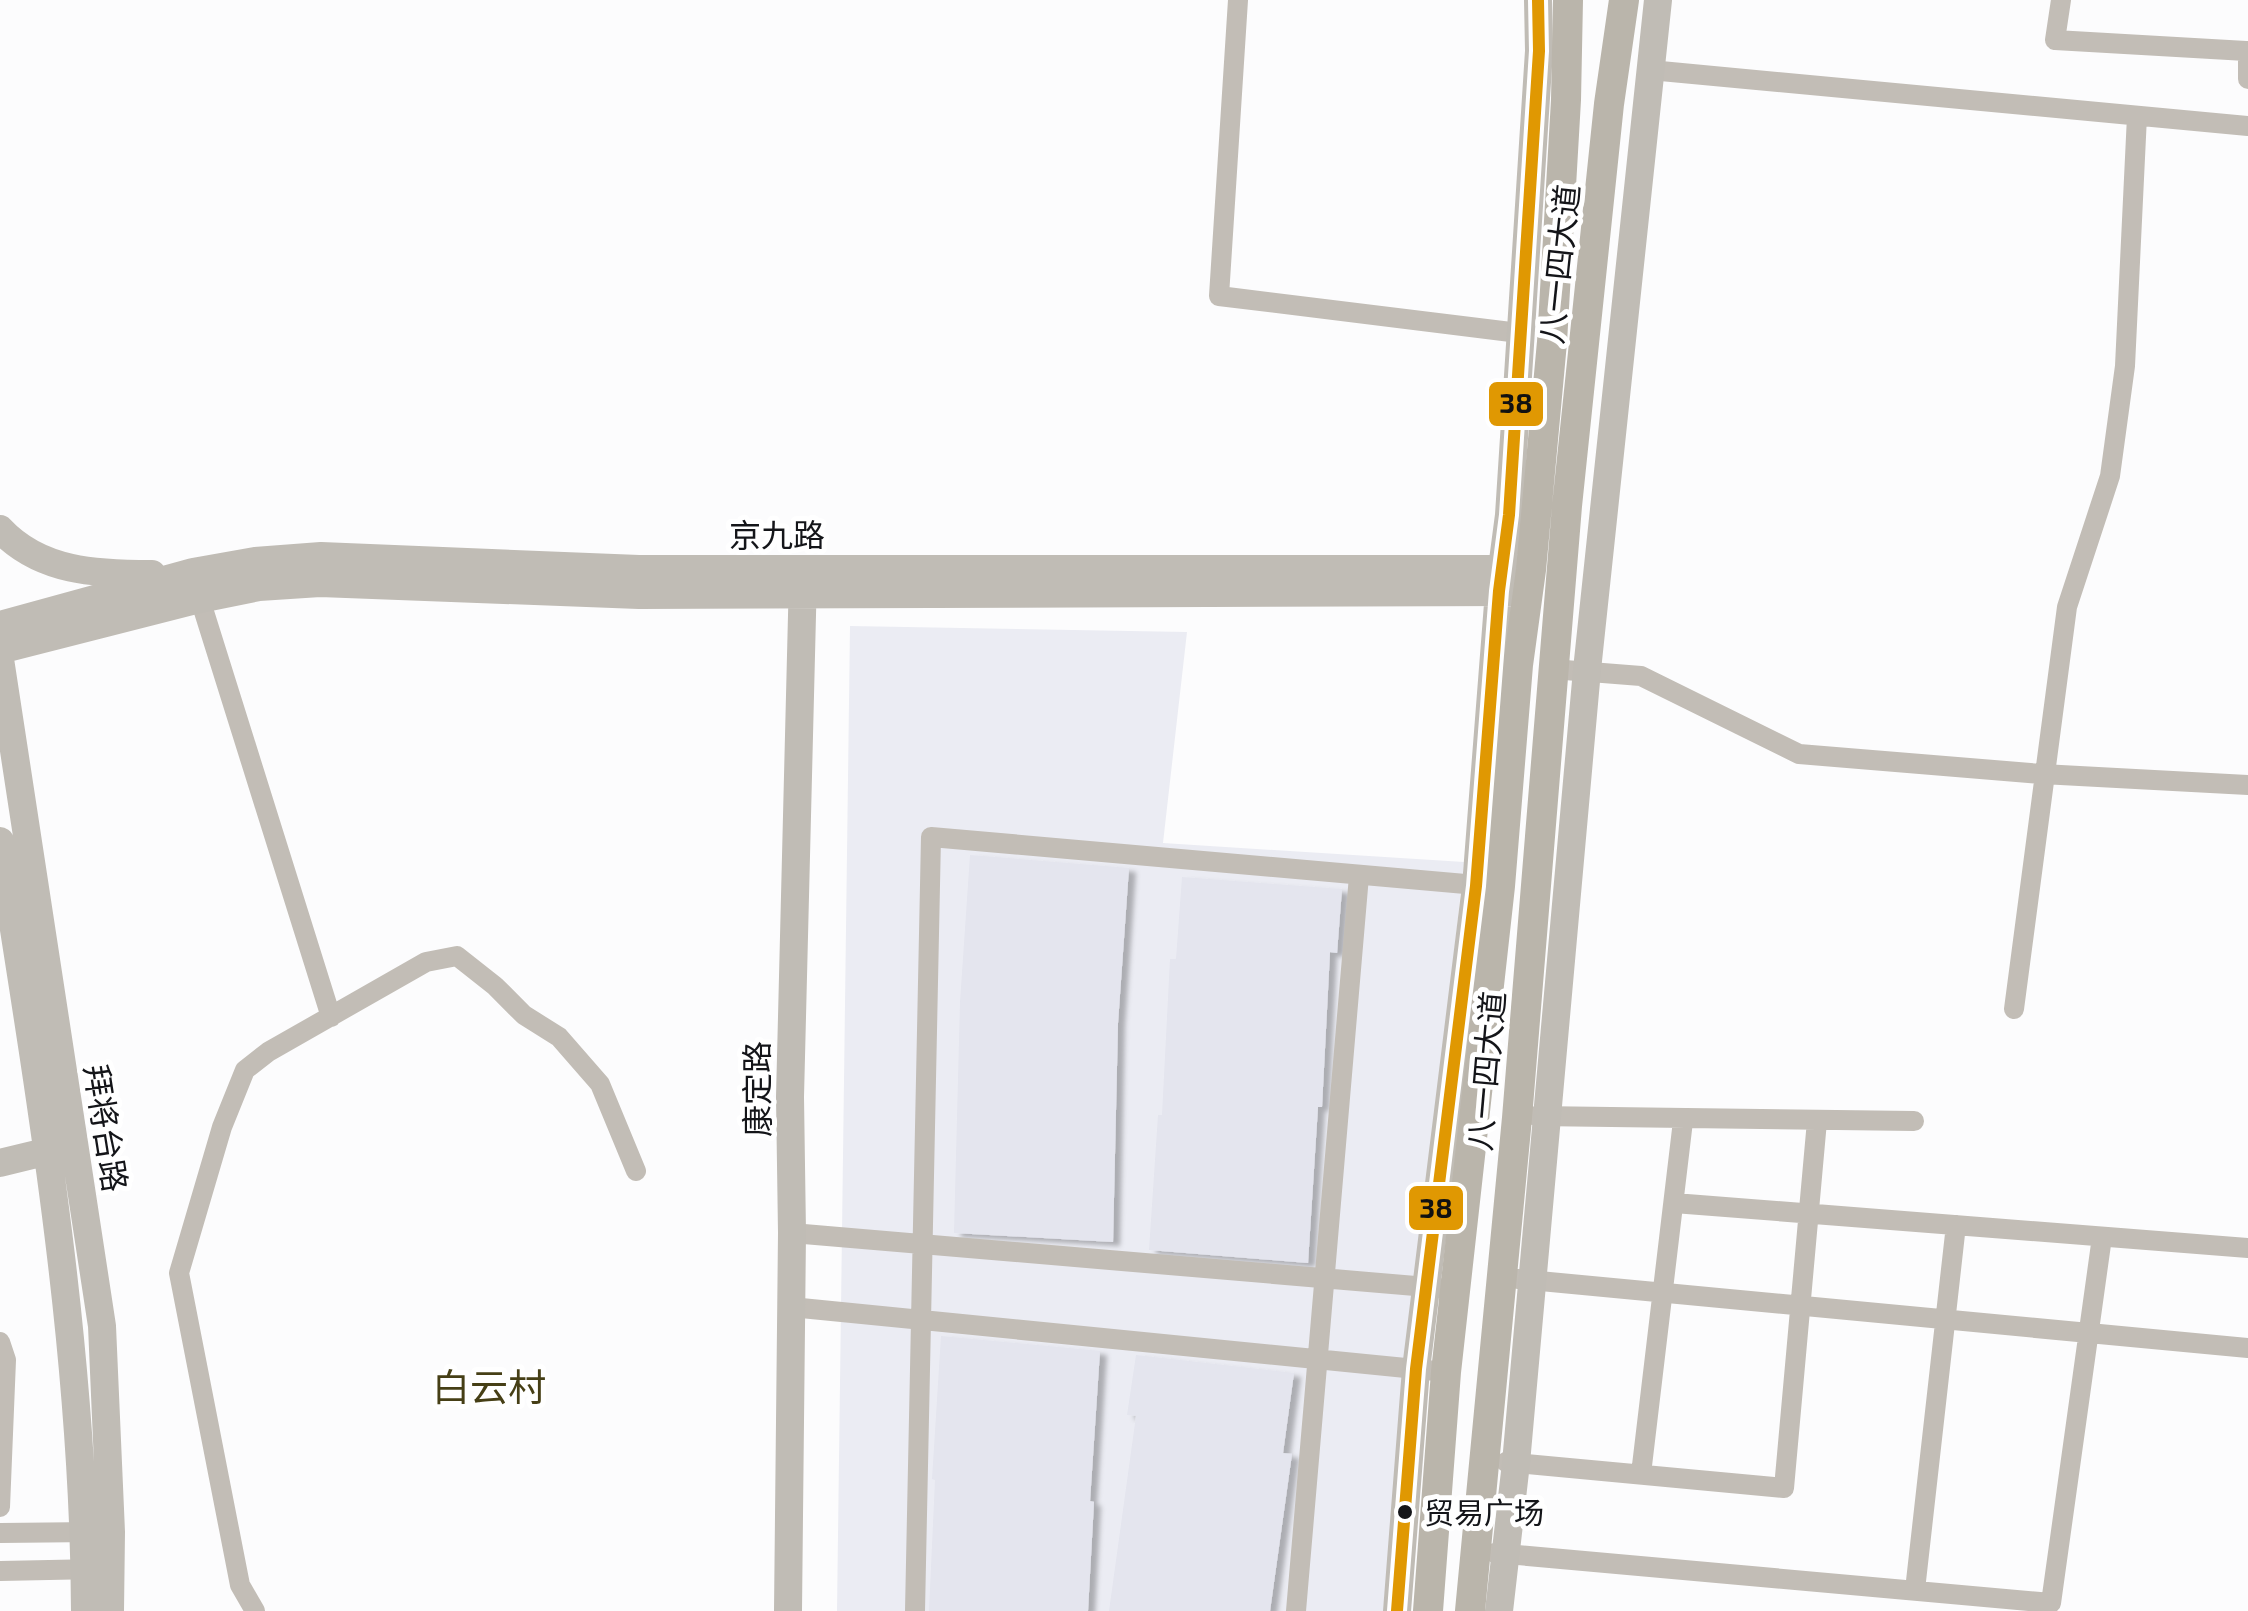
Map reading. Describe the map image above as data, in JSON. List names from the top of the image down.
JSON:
{
  "streets": {
    "main road": ["八一四大道"],
    "street": ["京九路", "康定路", "拜将台路"]
  },
  "crossings": [
    ["八一四大道", "京九路"],
    ["京九路", "康定路"]
  ],
  "districts": ["白云村"],
  "places": ["贸易广场"],
  "lines": ["transit line 38"]
}
